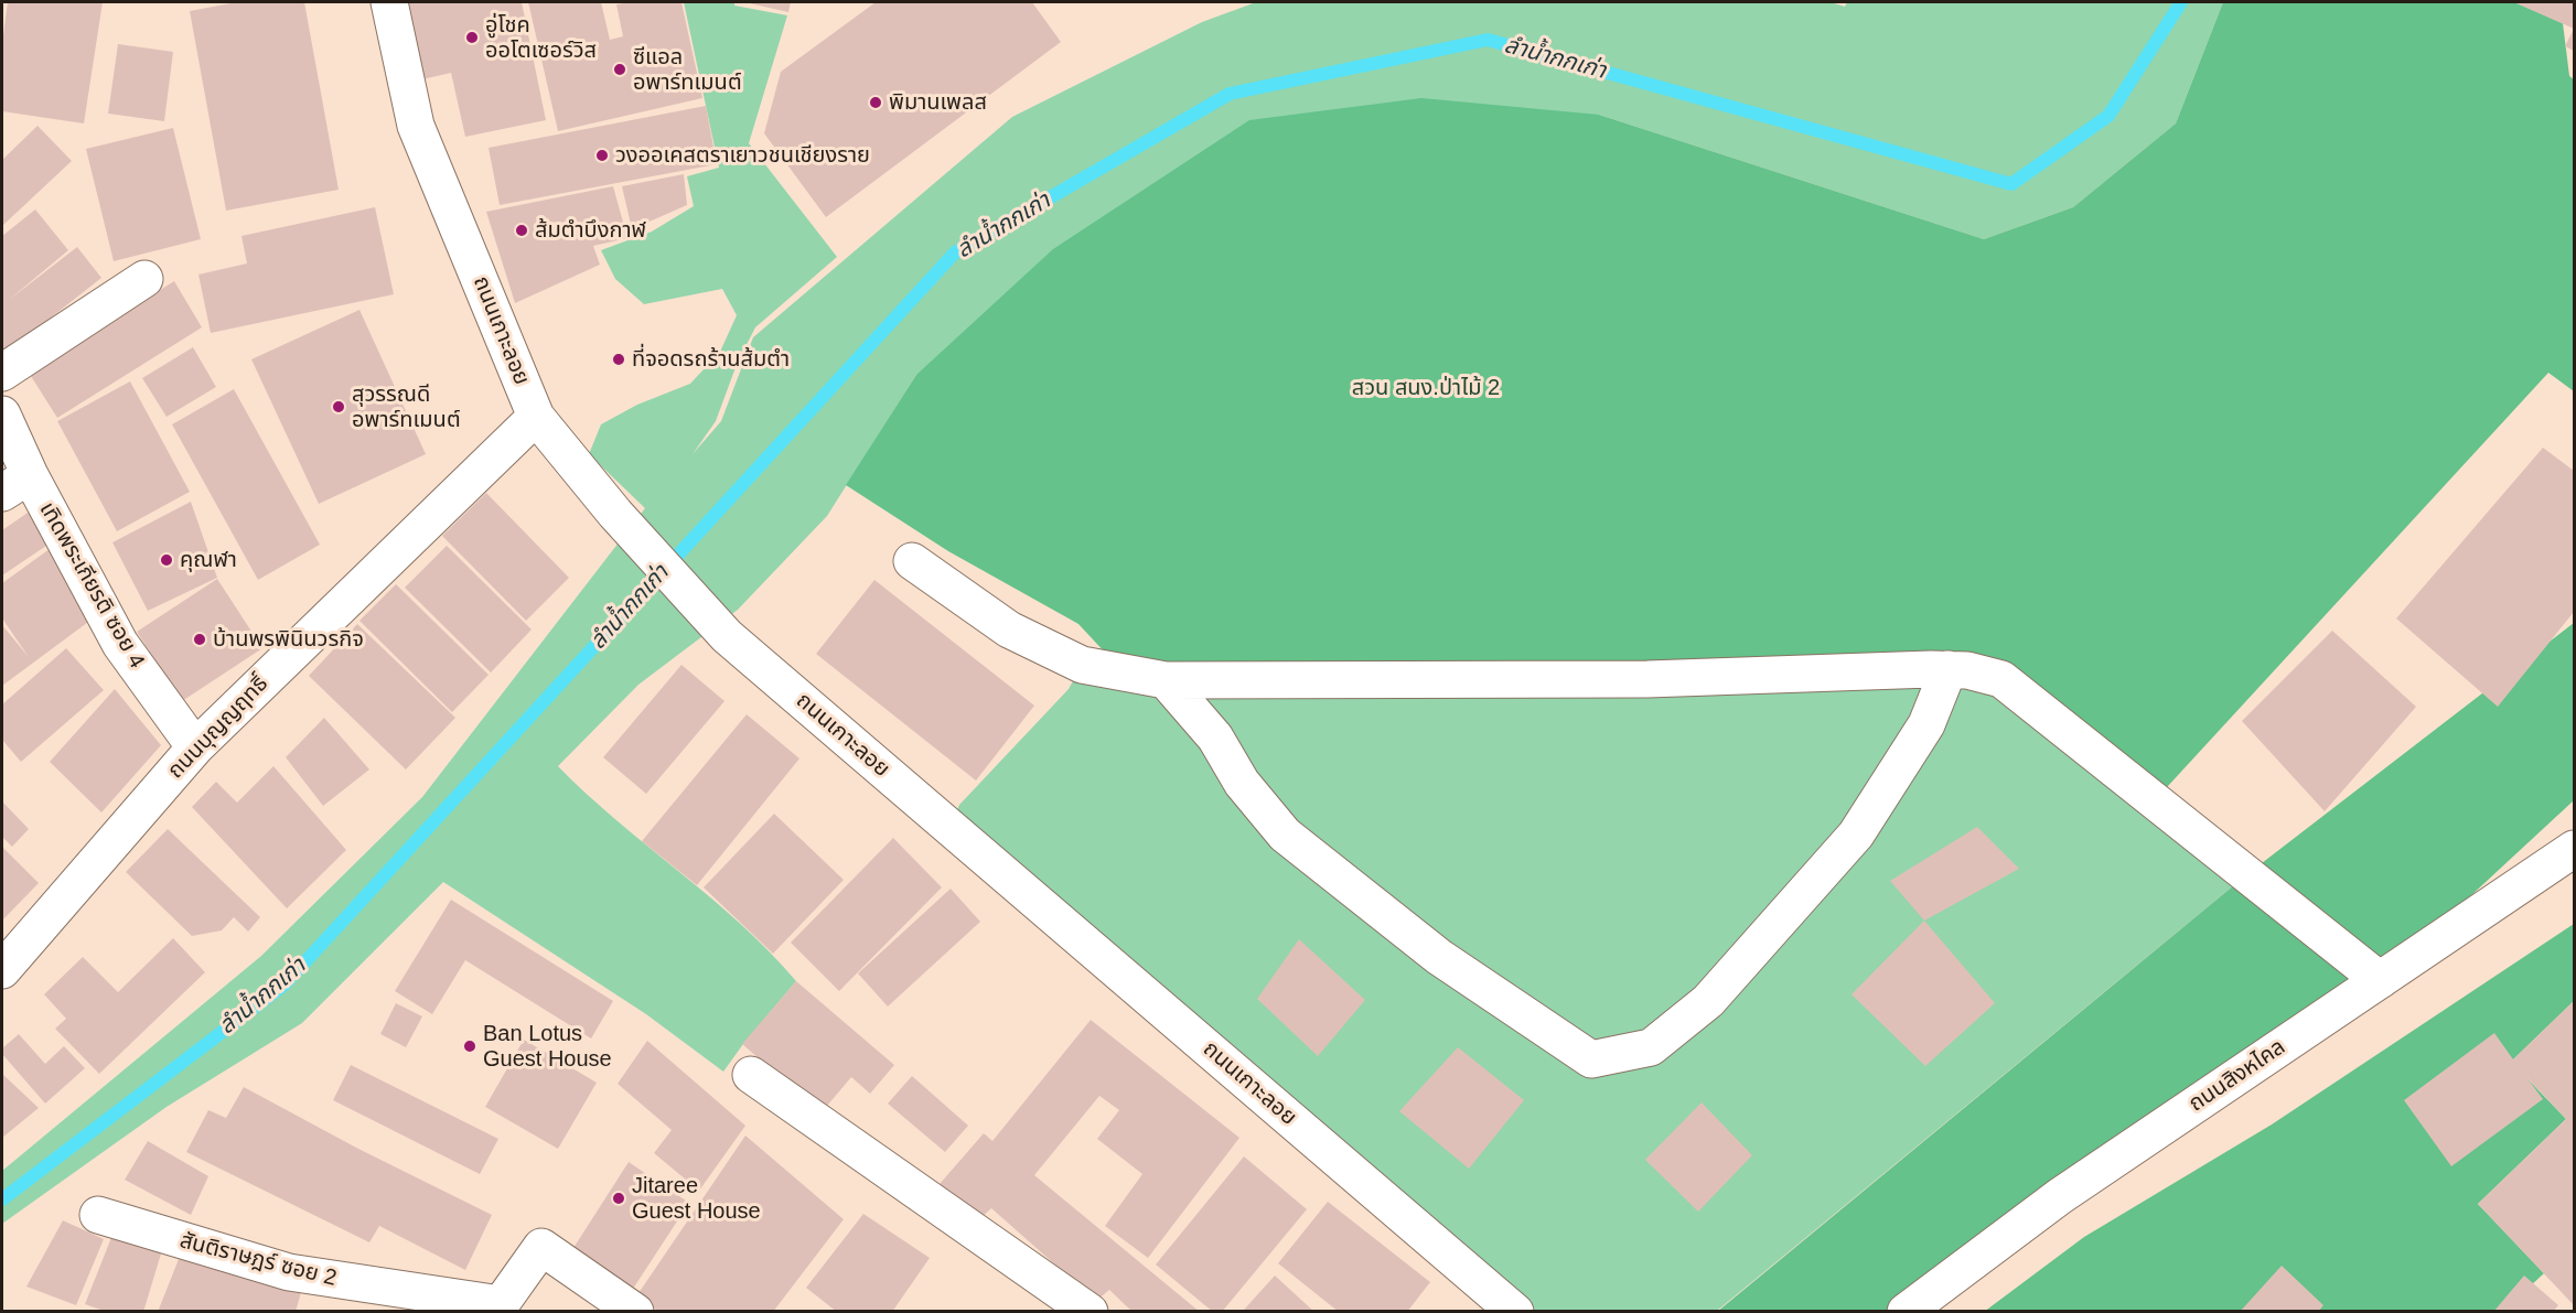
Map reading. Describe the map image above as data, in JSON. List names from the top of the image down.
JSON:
{
  "streets": {
    "street": [
      "ถนนเกาะลอย",
      "เทิดพระเกียรติ ซอย 4",
      "ถนนบุญญฤทธิ์",
      "ถนนสิงหไคล",
      "สันติราษฎร์ ซอย 2"
    ]
  },
  "crossings": [
    ["ถนนเกาะลอย", "ถนนบุญญฤทธิ์"],
    ["เทิดพระเกียรติ ซอย 4", "ถนนบุญญฤทธิ์"]
  ],
  "water": ["ลำน้ำกกเก่า"],
  "parks": ["สวน สนง.ป่าไม้ 2"],
  "places": [
    "อู่โชค ออโตเซอร์วิส",
    "ซีแอล อพาร์ทเมนต์",
    "พิมานเพลส",
    "วงออเคสตราเยาวชนเชียงราย",
    "ส้มตำบึงกาฬ",
    "ที่จอดรถร้านส้มตำ",
    "สุวรรณดี อพาร์ทเมนต์",
    "คุณฬา",
    "บ้านพรพินินวรกิจ",
    "Ban Lotus Guest House",
    "Jitaree Guest House"
  ]
}
